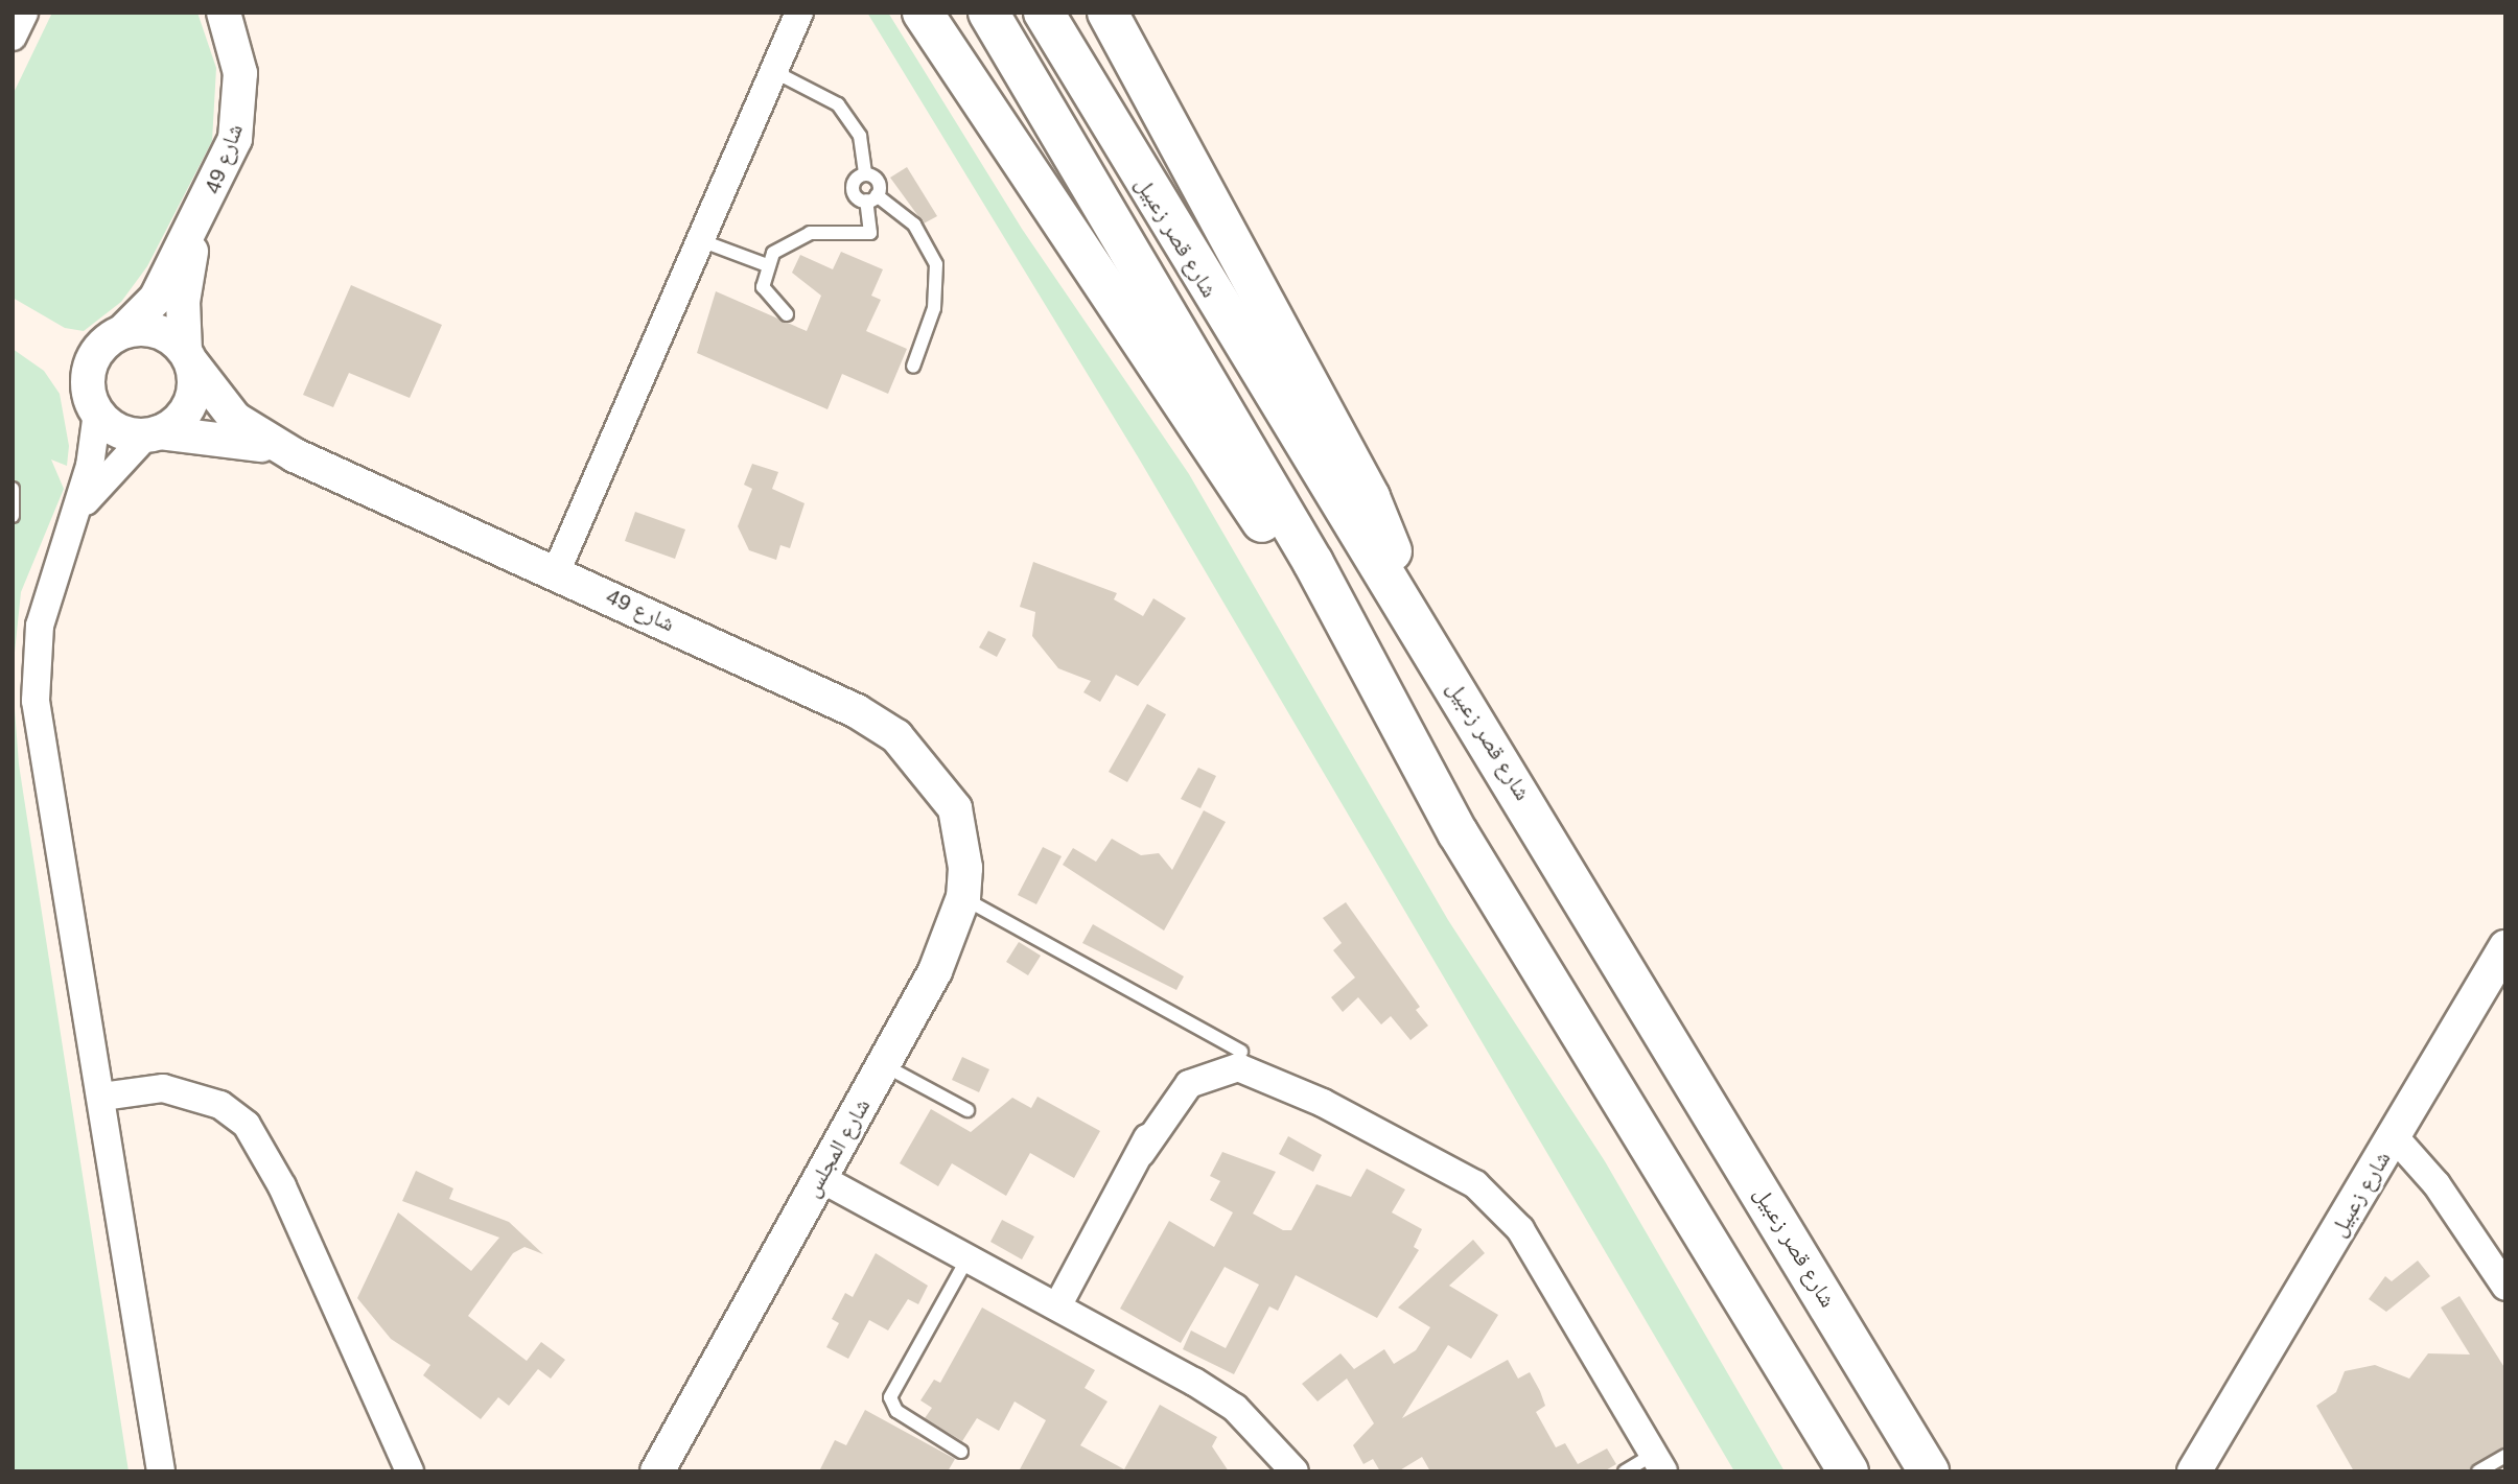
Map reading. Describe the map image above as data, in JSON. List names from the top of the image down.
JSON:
{
  "streets": {
    "main road": ["شارع قصر زعبيل"],
    "street": ["شارع 49", "شارع المجلس", "شارع زعبيل"]
  },
  "crossings": [
    ["شارع 49", "شارع المجلس"]
  ]
}
